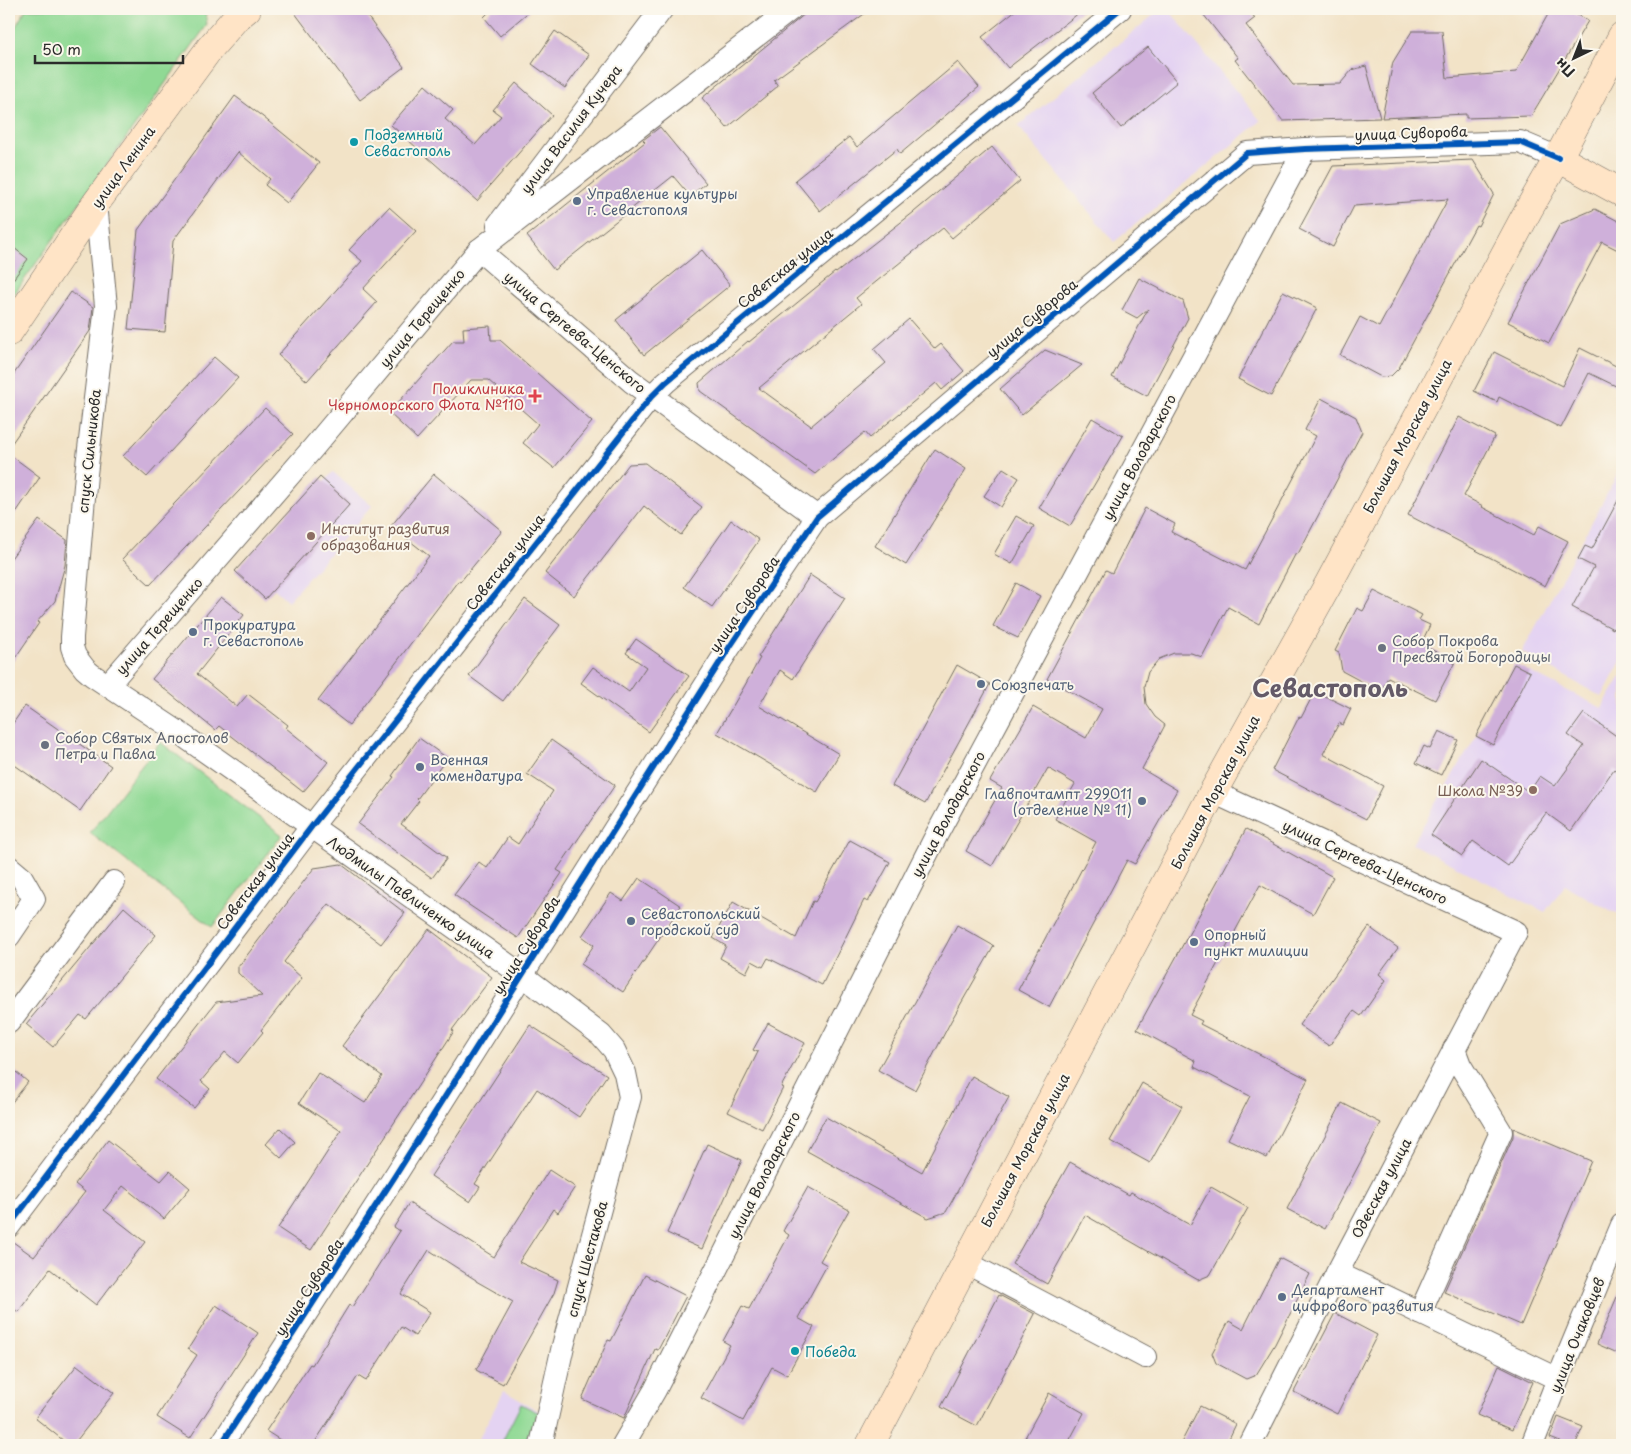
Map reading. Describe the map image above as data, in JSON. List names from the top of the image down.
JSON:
{
  "streets": {
    "main road": ["улица Ленина", "Большая Морская улица"],
    "street": [
      "улица Василия Кучера",
      "улица Суворова",
      "Советская улица",
      "улица Терещенко",
      "улица Сергеева-Ценского",
      "спуск Сильникова",
      "улица Володарского",
      "Людмилы Павличенко улица",
      "Одесская улица",
      "спуск Шестакова",
      "улица Очаковцев"
    ]
  },
  "crossings": [
    ["улица Василия Кучера", "улица Терещенко"],
    ["улица Василия Кучера", "улица Сергеева-Ценского"],
    ["улица Суворова", "улица Сергеева-Ценского"],
    ["улица Суворова", "Большая Морская улица"],
    ["улица Суворова", "улица Володарского"],
    ["улица Суворова", "Людмилы Павличенко улица"],
    ["улица Ленина", "спуск Сильникова"],
    ["Советская улица", "улица Сергеева-Ценского"],
    ["Советская улица", "Людмилы Павличенко улица"],
    ["улица Терещенко", "улица Сергеева-Ценского"],
    ["улица Терещенко", "спуск Сильникова"],
    ["улица Терещенко", "Людмилы Павличенко улица"],
    ["улица Сергеева-Ценского", "Большая Морская улица"],
    ["улица Сергеева-Ценского", "Одесская улица"],
    ["спуск Сильникова", "Людмилы Павличенко улица"],
    ["Людмилы Павличенко улица", "спуск Шестакова"]
  ],
  "districts": ["Севастополь"],
  "places": {
    "other": [
      "Подземный Севастополь",
      "Управление культуры г. Севастополя",
      "Институт развития образования",
      "Прокуратура г. Севастополь",
      "Собор Покрова Пресвятой Богородицы",
      "Союзпечать",
      "Собор Святых Апостолов Петра и Павла",
      "Военная комендатура",
      "Школа №39",
      "Главпочтампт 299011 (отделение № 11)",
      "Севастопольский городской суд",
      "Опорный пункт милиции",
      "Департамент цифрового развития",
      "Победа"
    ],
    "health": ["Поликлиника Черноморского Флота №110"]
  },
  "scale_bar": "50 m",
  "north": "bottom left"
}
